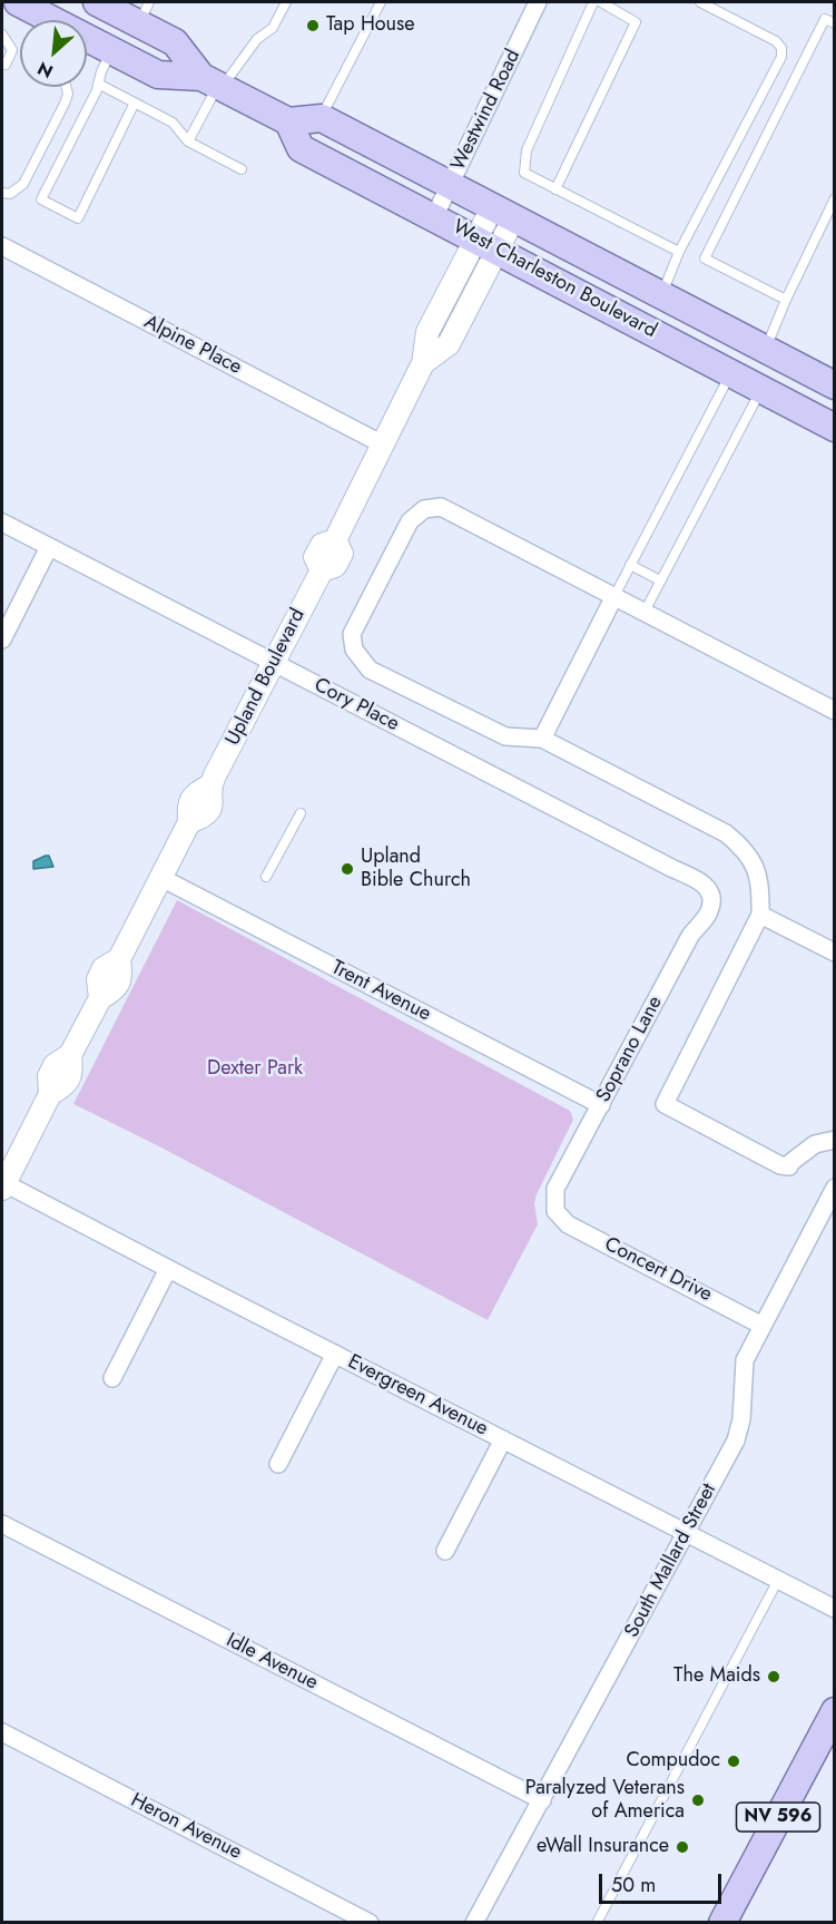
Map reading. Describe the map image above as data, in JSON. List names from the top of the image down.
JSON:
{
  "streets": {
    "main road": ["West Charleston Boulevard", "NV 596"],
    "street": [
      "Westwind Road",
      "Alpine Place",
      "Upland Boulevard",
      "Cory Place",
      "Trent Avenue",
      "Soprano Lane",
      "Concert Drive",
      "Evergreen Avenue",
      "South Mallard Street",
      "Idle Avenue",
      "Heron Avenue"
    ]
  },
  "crossings": [
    ["Westwind Road", "West Charleston Boulevard"],
    ["West Charleston Boulevard", "Upland Boulevard"],
    ["Alpine Place", "Upland Boulevard"],
    ["Upland Boulevard", "Cory Place"],
    ["Upland Boulevard", "Trent Avenue"],
    ["Upland Boulevard", "Evergreen Avenue"],
    ["Cory Place", "Soprano Lane"],
    ["Trent Avenue", "Soprano Lane"],
    ["Soprano Lane", "Concert Drive"],
    ["Concert Drive", "South Mallard Street"],
    ["Evergreen Avenue", "South Mallard Street"],
    ["South Mallard Street", "Idle Avenue"]
  ],
  "parks": ["Dexter Park"],
  "places": [
    "Tap House",
    "Upland Bible Church",
    "The Maids",
    "Compudoc",
    "Paralyzed Veterans of America",
    "eWall Insurance"
  ],
  "scale_bar": "50 m",
  "north": "bottom left"
}
